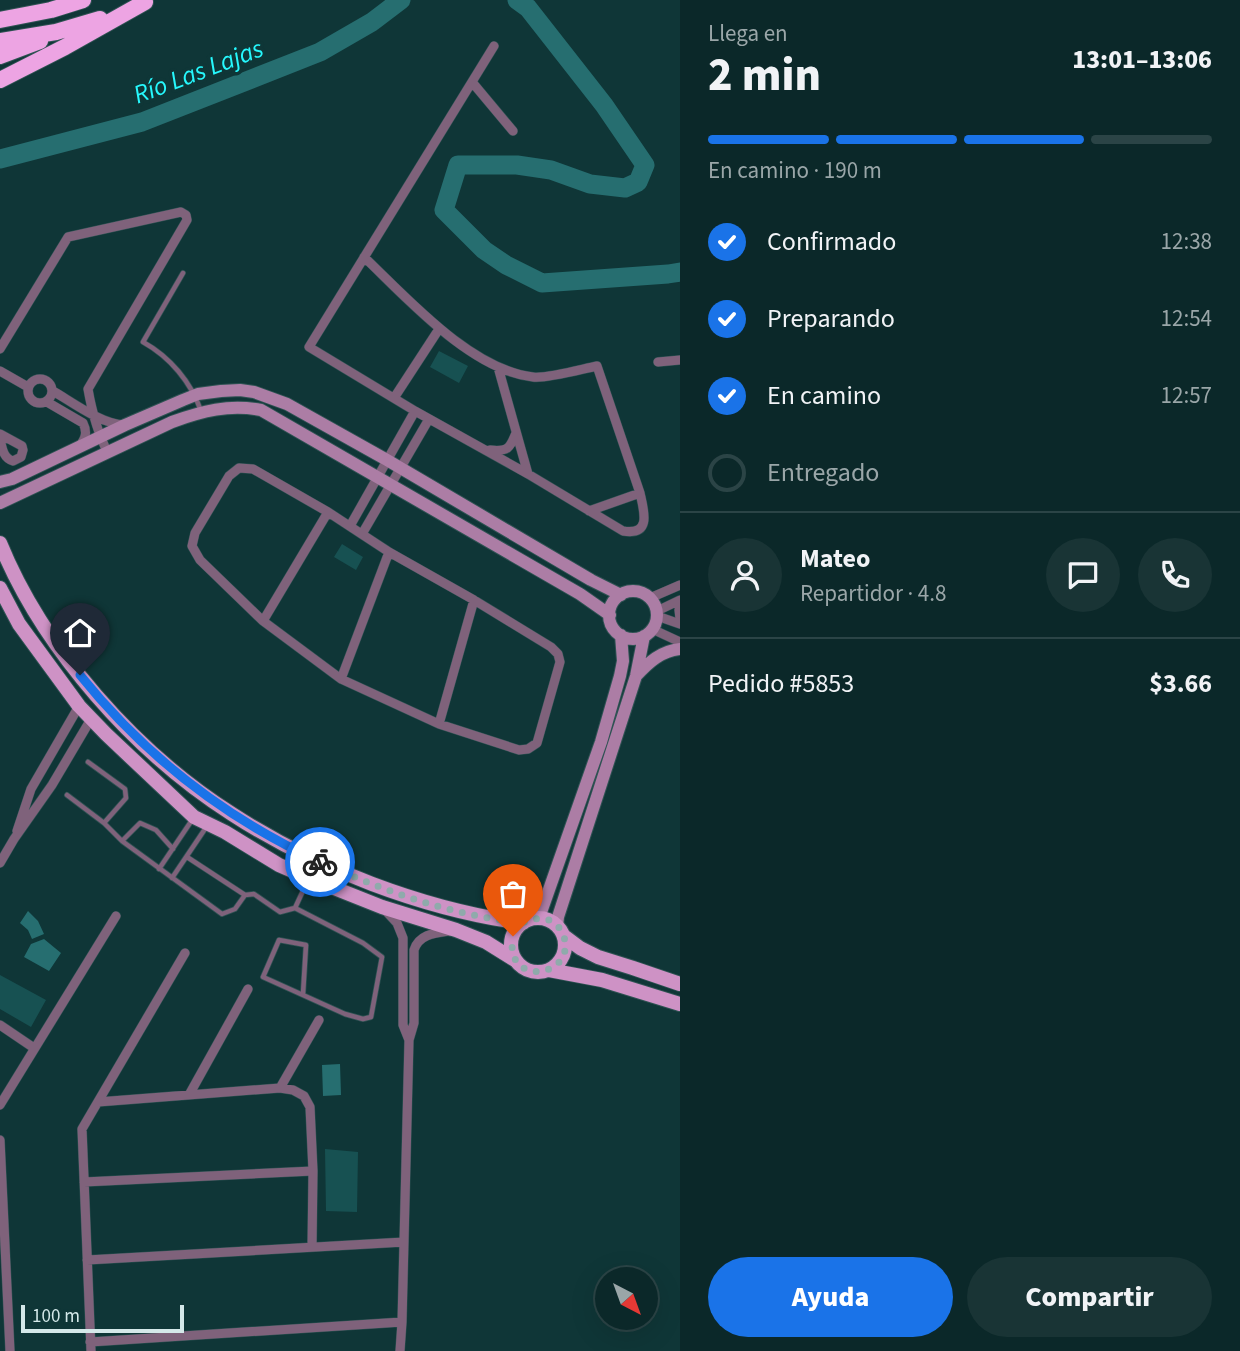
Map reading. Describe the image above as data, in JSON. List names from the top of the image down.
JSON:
{
  "water": ["Río Las Lajas"],
  "scale_bar": "100 m",
  "north": "bottom right",
  "page": {
    "heading": ["2 min", "Llega en", "13:01–13:06"],
    "panel": [
      "Mateo",
      "Repartidor · 4.8",
      "Pedido #5853",
      "$3.66"
    ],
    "bar": "En camino · 190 m",
    "list": [
      ["Confirmado", "12:38"],
      ["Preparando", "12:54"],
      ["En camino", "12:57"],
      "Entregado"
    ],
    "buttons": ["Ayuda", "Compartir"],
    "scale": "100 m"
  }
}
